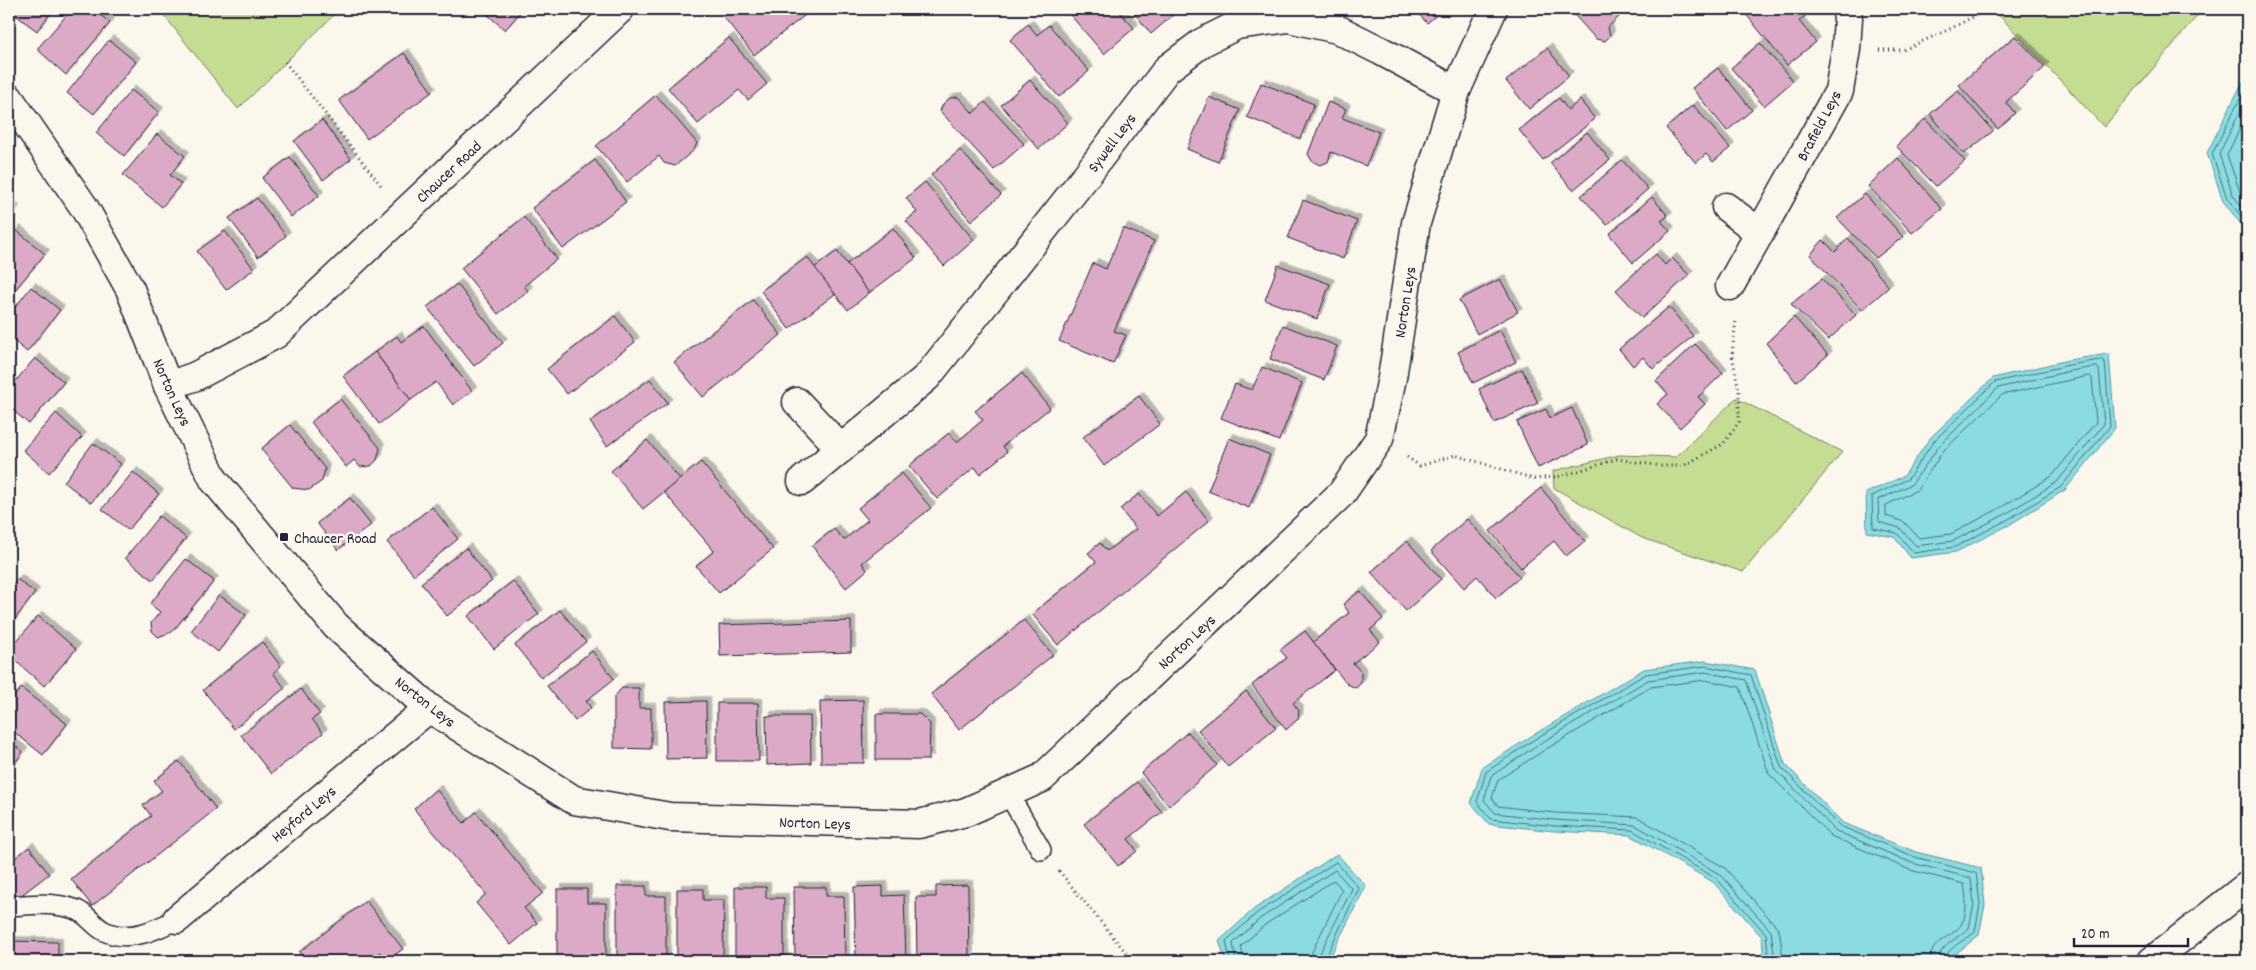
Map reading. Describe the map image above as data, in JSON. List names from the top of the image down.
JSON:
{
  "streets": {
    "street": [
      "Brafield Leys",
      "Sywell Leys",
      "Chaucer Road",
      "Norton Leys",
      "Heyford Leys"
    ]
  },
  "crossings": [
    ["Sywell Leys", "Norton Leys"],
    ["Chaucer Road", "Norton Leys"],
    ["Norton Leys", "Heyford Leys"]
  ],
  "places": {
    "transit": ["Chaucer Road"]
  },
  "scale_bar": "20 m"
}
